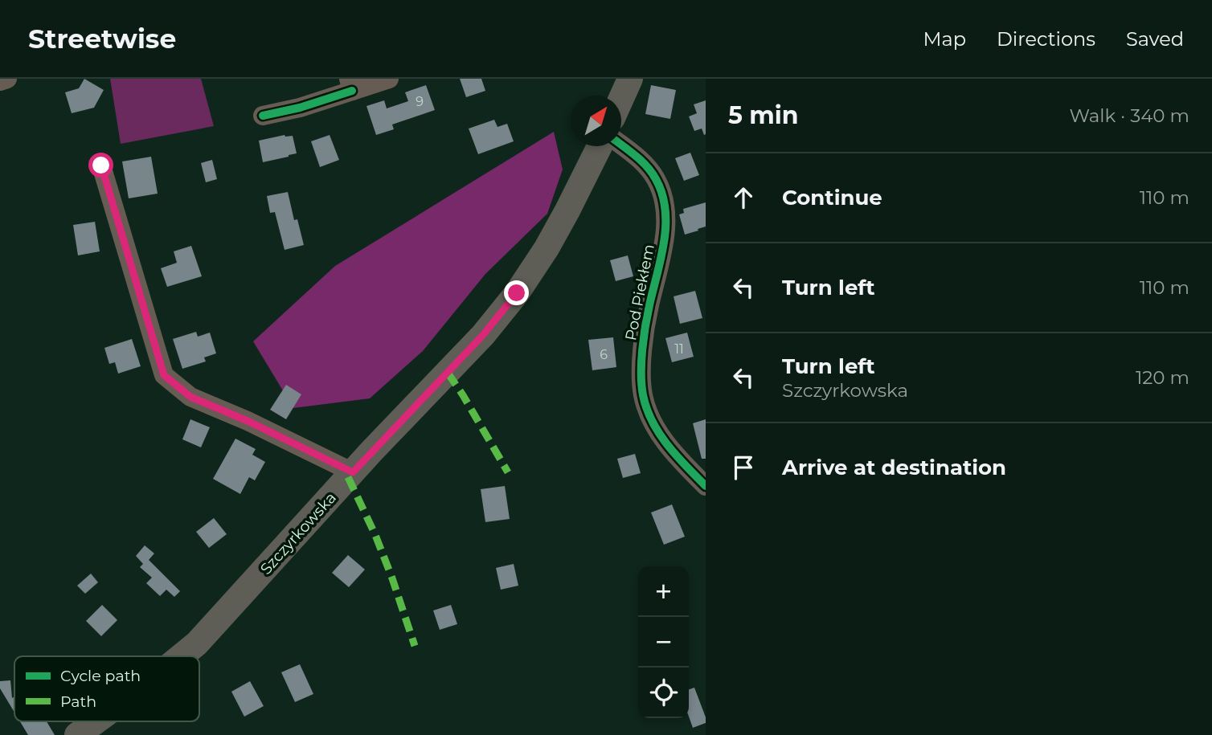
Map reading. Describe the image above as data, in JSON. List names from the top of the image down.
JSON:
{
  "streets": {
    "main road": ["Szczyrkowska"],
    "street": ["Pod Piekłem"]
  },
  "house_numbers": ["9", "11", "6"],
  "legend": ["Cycle path", "Path"],
  "north": "top right",
  "page": {
    "header": "Streetwise",
    "nav": ["Map", "Directions", "Saved"],
    "heading": ["5 min", "Walk · 340 m"],
    "list": [
      ["Continue", "110 m"],
      ["Turn left", "110 m"],
      ["Turn left", "Szczyrkowska", "120 m"],
      "Arrive at destination"
    ],
    "map_buttons": ["+", "−"]
  }
}
